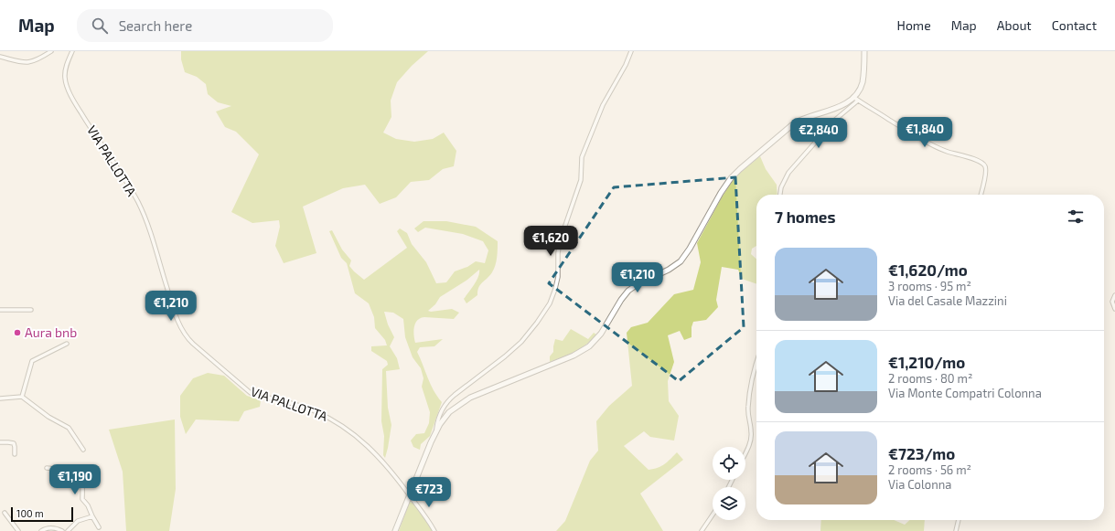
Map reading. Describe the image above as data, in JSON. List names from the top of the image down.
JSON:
{
  "streets": {
    "street": ["VIA PALLOTTA"]
  },
  "places": ["Aura bnb"],
  "scale_bar": "100 m",
  "page": {
    "header": "Map",
    "search": "Search here",
    "nav": [
      "Home",
      "Map",
      "About",
      "Contact"
    ],
    "price": [
      "€1,840",
      "€2,840",
      "€1,620",
      "€1,210",
      "€1,210",
      "€1,190",
      "€723"
    ],
    "heading": "7 homes",
    "list": [
      {
        "name": "€1,620/mo",
        "note": "3 rooms · 95 m² · Via del Casale Mazzini"
      },
      {
        "name": "€1,210/mo",
        "note": "2 rooms · 80 m² · Via Monte Compatri Colonna"
      },
      {
        "name": "€723/mo",
        "note": "2 rooms · 56 m² · Via Colonna"
      }
    ],
    "scale": "100 m"
  }
}
